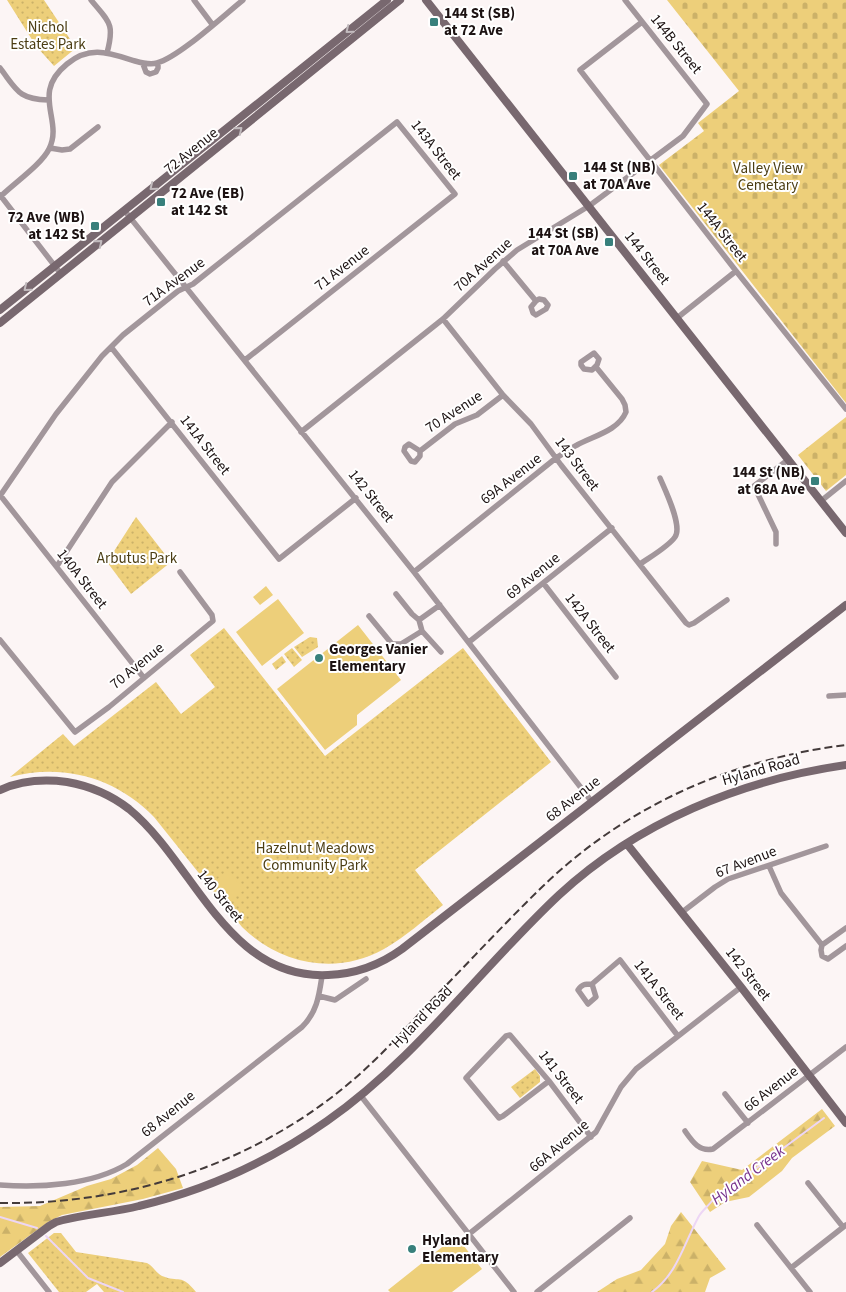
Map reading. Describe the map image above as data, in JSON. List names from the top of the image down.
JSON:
{
  "streets": {
    "street": [
      "144B Street",
      "143A Street",
      "72 Avenue",
      "144A Street",
      "144 Street",
      "70A Avenue",
      "71 Avenue",
      "71A Avenue",
      "70 Avenue",
      "141A Street",
      "143 Street",
      "69A Avenue",
      "142 Street",
      "69 Avenue",
      "140A Street",
      "142A Street",
      "Hyland Road",
      "68 Avenue",
      "67 Avenue",
      "140 Street",
      "141 Street",
      "66 Avenue",
      "66A Avenue"
    ]
  },
  "crossings": [
    ["144B Street", "144A Street"],
    ["144B Street", "70A Avenue"],
    ["143A Street", "71 Avenue"],
    ["143A Street", "71A Avenue"],
    ["72 Avenue", "142 Street"],
    ["144A Street", "70A Avenue"],
    ["144 Street", "70A Avenue"],
    ["70A Avenue", "143 Street"],
    ["70A Avenue", "142 Street"],
    ["71 Avenue", "142 Street"],
    ["71A Avenue", "141A Street"],
    ["71A Avenue", "142 Street"],
    ["71A Avenue", "140A Street"],
    ["70 Avenue", "143 Street"],
    ["70 Avenue", "140A Street"],
    ["141A Street", "142 Street"],
    ["141A Street", "66A Avenue"],
    ["143 Street", "69A Avenue"],
    ["143 Street", "69 Avenue"],
    ["69A Avenue", "142 Street"],
    ["142 Street", "69 Avenue"],
    ["142 Street", "Hyland Road"],
    ["142 Street", "68 Avenue"],
    ["142 Street", "67 Avenue"],
    ["142 Street", "66 Avenue"],
    ["142 Street", "66A Avenue"],
    ["69 Avenue", "142A Street"],
    ["68 Avenue", "140 Street"],
    ["141 Street", "66A Avenue"]
  ],
  "water": ["Hyland Creek"],
  "parks": [
    "Nichol Estates Park",
    "Valley View Cemetary",
    "Arbutus Park",
    "Hazelnut Meadows Community Park"
  ],
  "places": {
    "transit": [
      "144 St (SB) at 72 Ave",
      "144 St (NB) at 70A Ave",
      "72 Ave (EB) at 142 St",
      "72 Ave (WB) at 142 St",
      "144 St (SB) at 70A Ave",
      "144 St (NB) at 68A Ave"
    ],
    "other": ["Georges Vanier Elementary", "Hyland Elementary"]
  }
}
